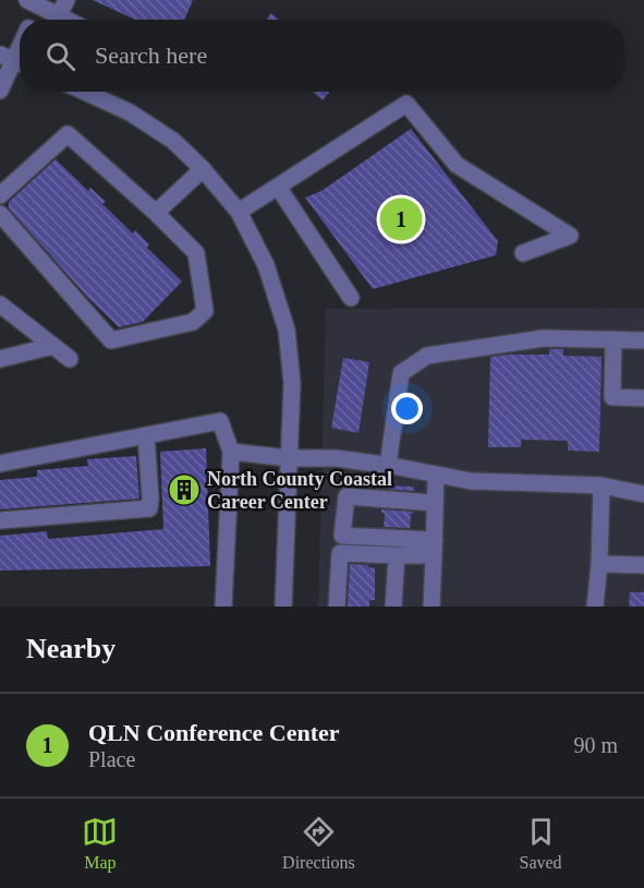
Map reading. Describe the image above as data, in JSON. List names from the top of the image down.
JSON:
{
  "places": {
    "building": ["North County Coastal Career Center"]
  },
  "page": {
    "search": "Search here",
    "pins": "1",
    "heading": "Nearby",
    "list": [
      {
        "mark": "1",
        "name": "QLN Conference Center",
        "note": "Place",
        "value": "90 m"
      }
    ],
    "nav": ["Map", "Directions", "Saved"]
  }
}
